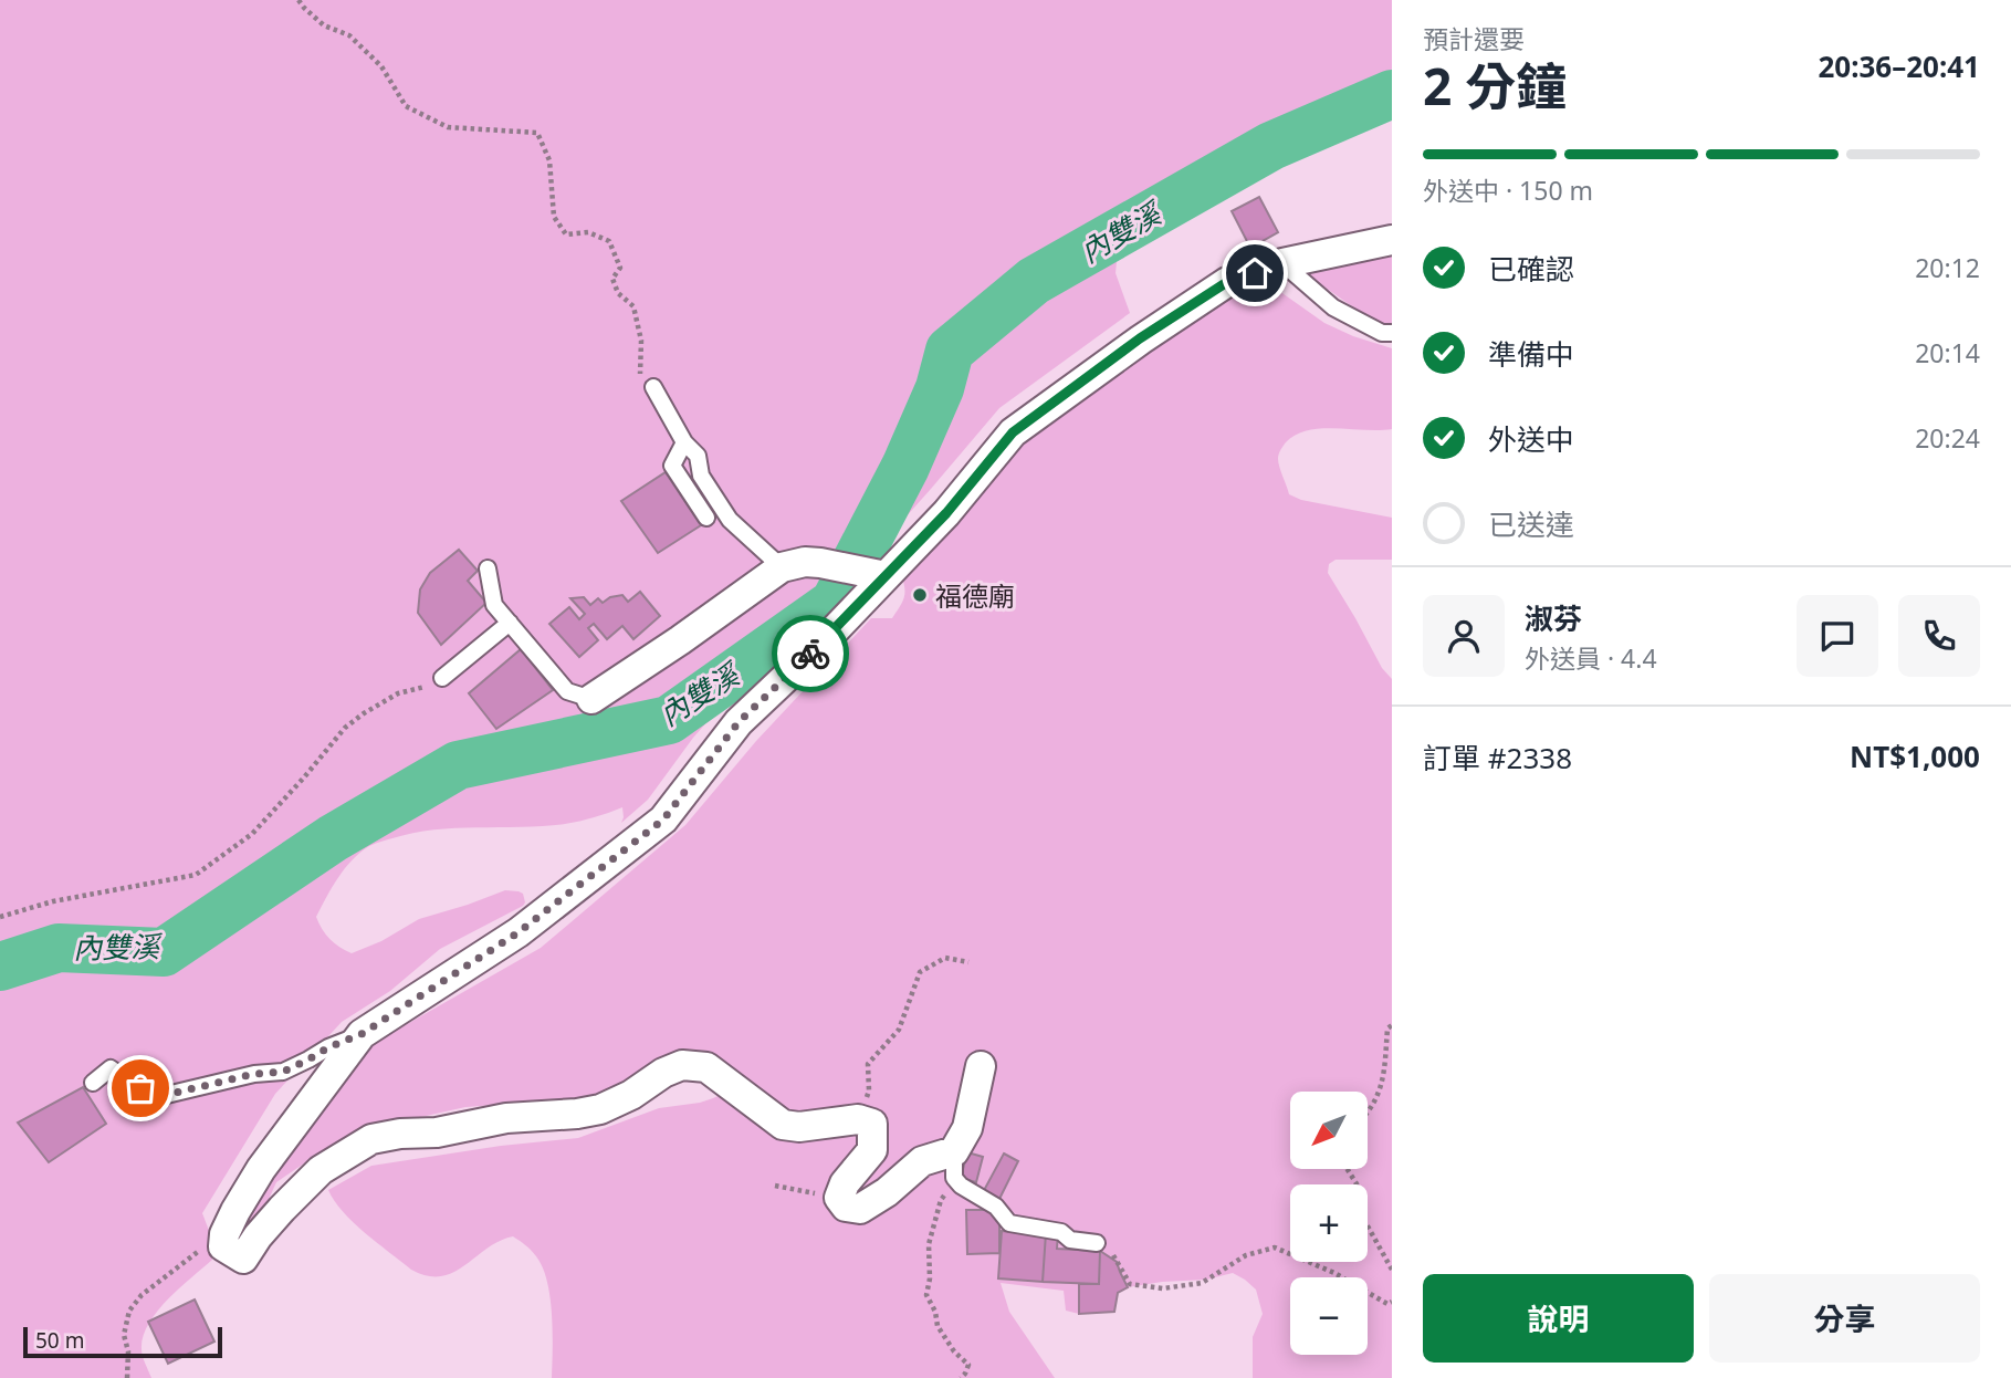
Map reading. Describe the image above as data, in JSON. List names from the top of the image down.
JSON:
{
  "water": ["內雙溪"],
  "places": ["福德廟"],
  "scale_bar": "50 m",
  "north": "bottom left",
  "page": {
    "heading": ["2 分鐘", "預計還要", "20:36–20:41"],
    "panel": [
      "淑芬",
      "外送員 · 4.4",
      "訂單 #2338",
      "NT$1,000"
    ],
    "bar": "外送中 · 150 m",
    "list": [
      ["已確認", "20:12"],
      ["準備中", "20:14"],
      ["外送中", "20:24"],
      "已送達"
    ],
    "map_buttons": ["+", "−"],
    "buttons": ["說明", "分享"],
    "scale": "50 m"
  }
}
